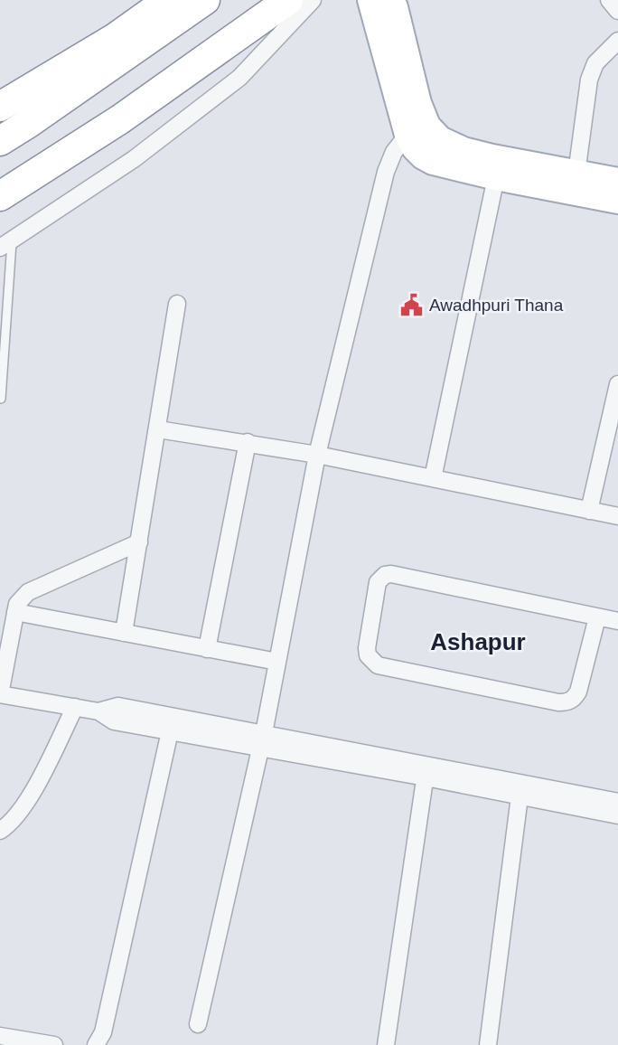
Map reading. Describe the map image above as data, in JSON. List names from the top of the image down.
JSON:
{
  "districts": ["Ashapur"],
  "places": {
    "public building": ["Awadhpuri Thana"]
  }
}
